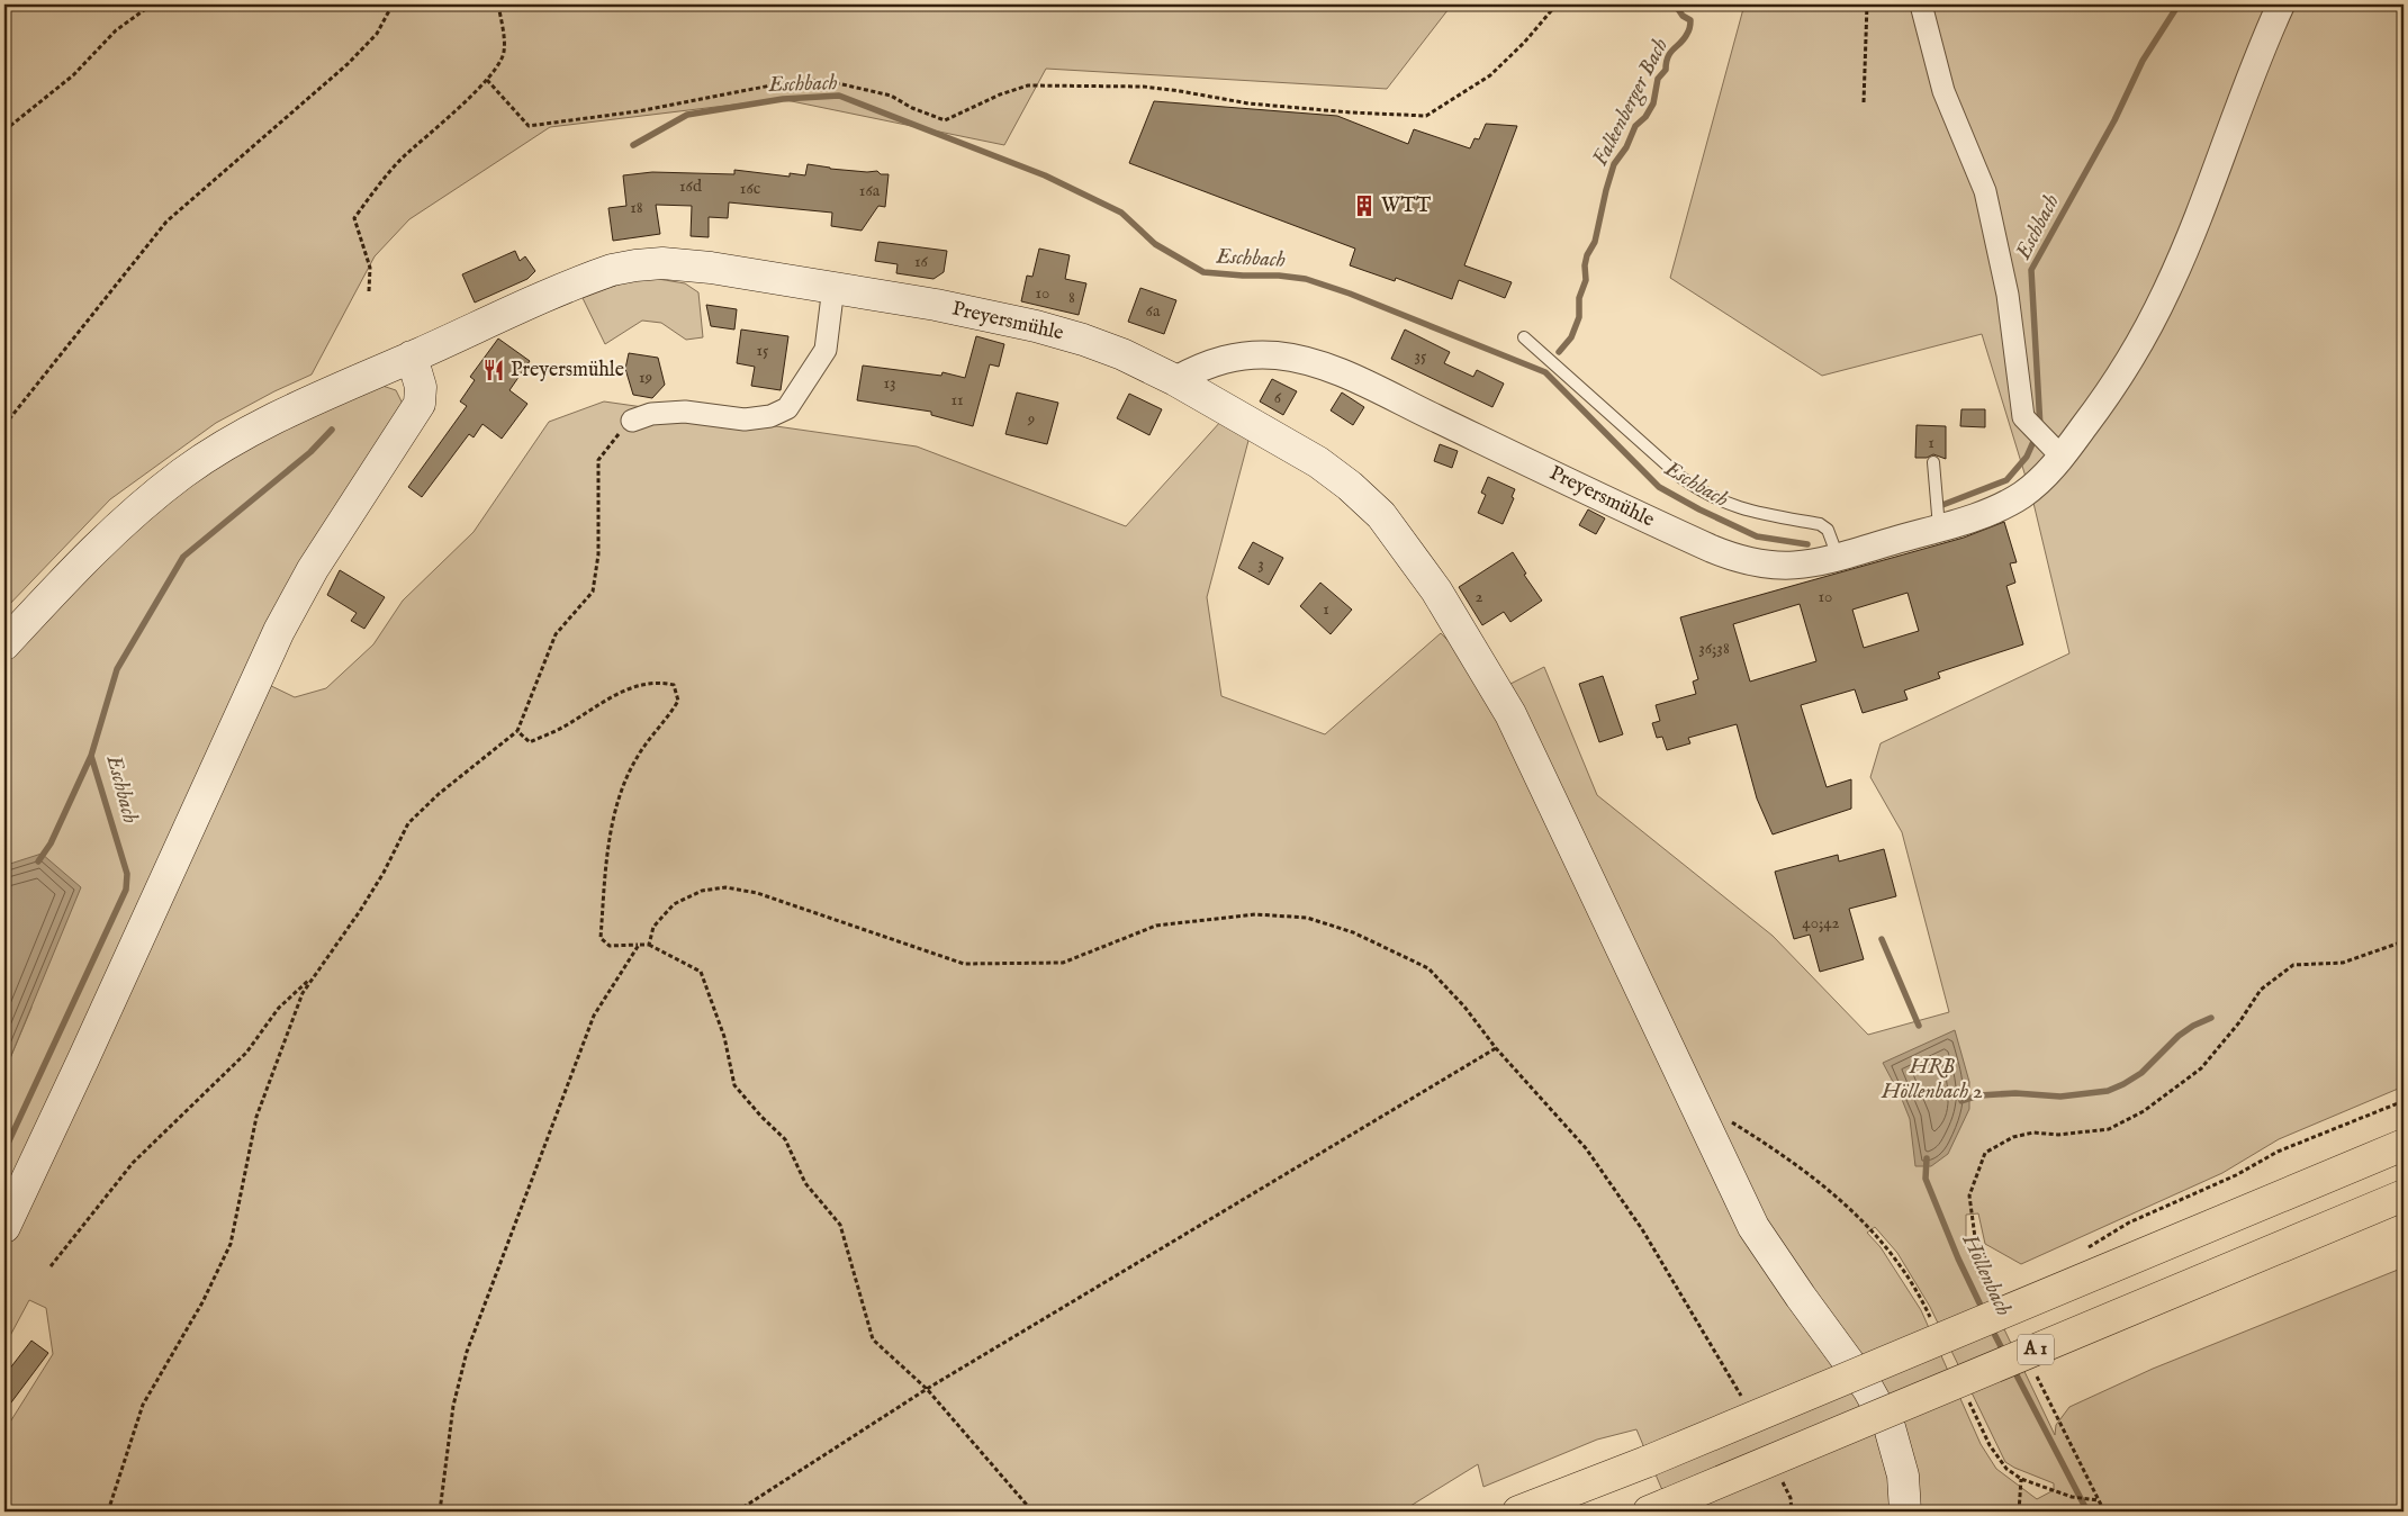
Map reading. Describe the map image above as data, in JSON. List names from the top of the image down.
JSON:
{
  "streets": {
    "highway": ["A 1"],
    "main road": ["Preyersmühle"]
  },
  "water": [
    "Eschbach",
    "Falkenberger Bach",
    "HRB Höllenbach 2",
    "Höllenbach"
  ],
  "places": {
    "building": ["WTT"],
    "restaurant": ["Preyersmühle"]
  },
  "house_numbers": [
    "16d",
    "16c",
    "16a",
    "18",
    "16",
    "10",
    "8",
    "6a",
    "15",
    "35",
    "19",
    "13",
    "6",
    "11",
    "9",
    "1",
    "3",
    "2",
    "10",
    "1",
    "36;38",
    "40;42"
  ]
}
